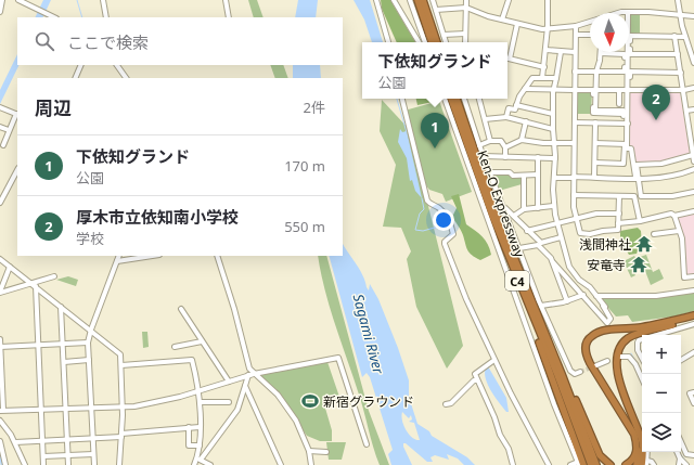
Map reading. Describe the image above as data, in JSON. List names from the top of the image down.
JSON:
{
  "streets": {
    "highway": ["Ken-O Expressway", "C4"]
  },
  "water": ["Sagami River"],
  "places": {
    "temple": ["浅間神社", "安竜寺"],
    "sports": ["新宿グラウンド"]
  },
  "north": "bottom",
  "page": {
    "search": "ここで検索",
    "popup": ["下依知グランド", "公園"],
    "heading": ["周辺", "2件"],
    "pins": ["2", "1"],
    "list": [
      {
        "mark": "1",
        "name": "下依知グランド",
        "note": "公園",
        "value": "170 m"
      },
      {
        "mark": "2",
        "name": "厚木市立依知南小学校",
        "note": "学校",
        "value": "550 m"
      }
    ],
    "map_buttons": ["+", "−"]
  }
}
